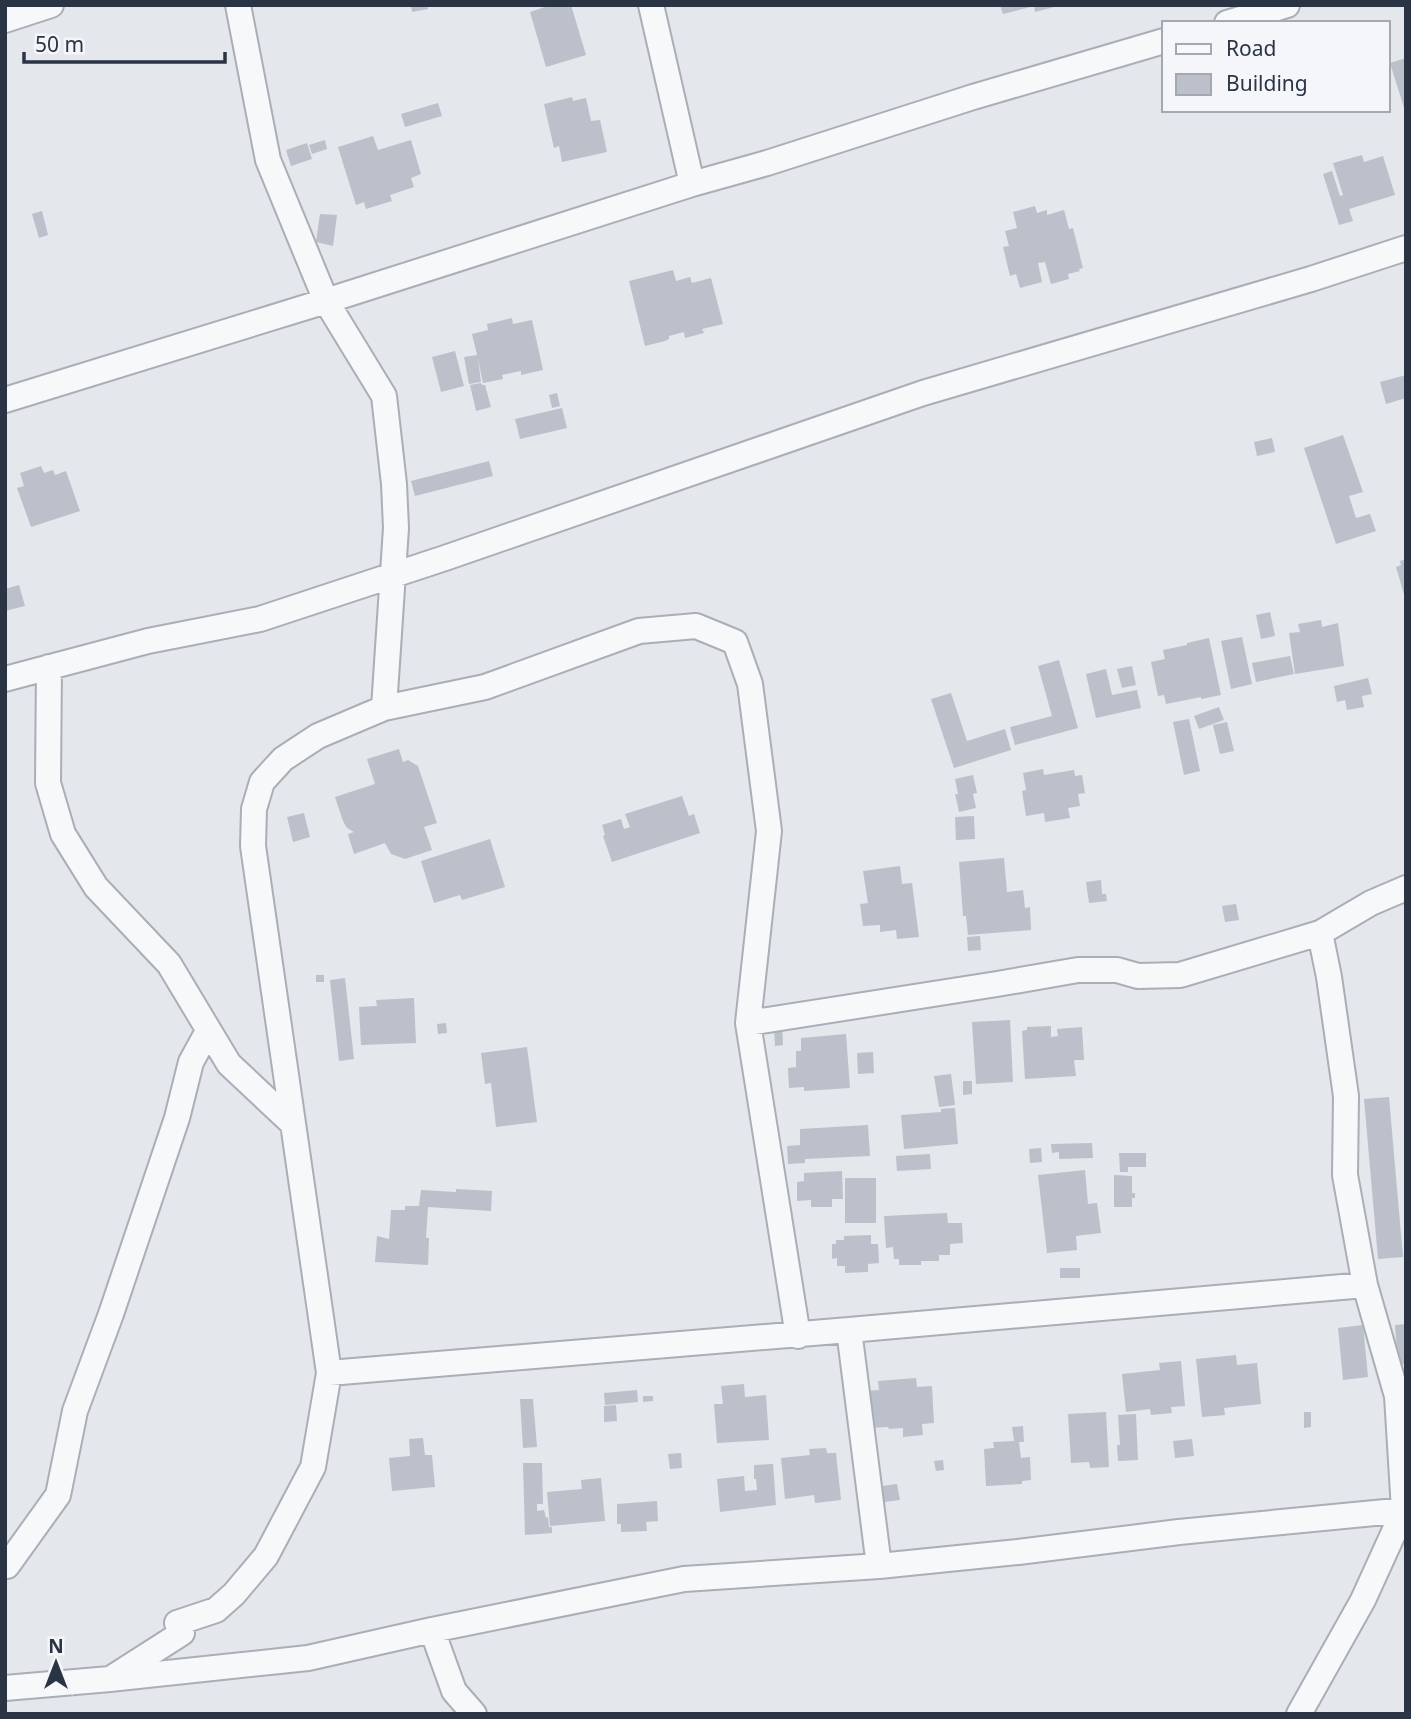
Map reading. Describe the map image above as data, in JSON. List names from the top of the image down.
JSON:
{
  "legend": ["Road", "Building"],
  "scale_bar": "50 m",
  "north": "top"
}
